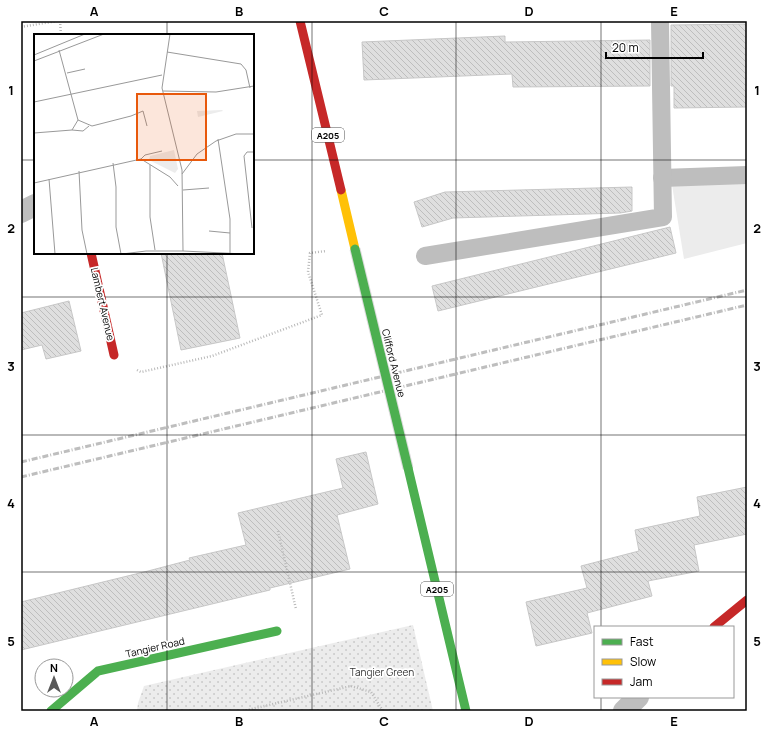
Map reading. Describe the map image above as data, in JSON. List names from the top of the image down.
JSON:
{
  "streets": {
    "main road": [
      "A205",
      "Lambert Avenue",
      "Clifford Avenue",
      "Tangier Road"
    ]
  },
  "parks": ["Tangier Green"],
  "legend": ["Fast", "Slow", "Jam"],
  "scale_bar": "20 m",
  "north": "top",
  "grid": {
    "columns": [
      "A",
      "B",
      "C",
      "D",
      "E"
    ],
    "rows": [
      "1",
      "2",
      "3",
      "4",
      "5"
    ]
  }
}
